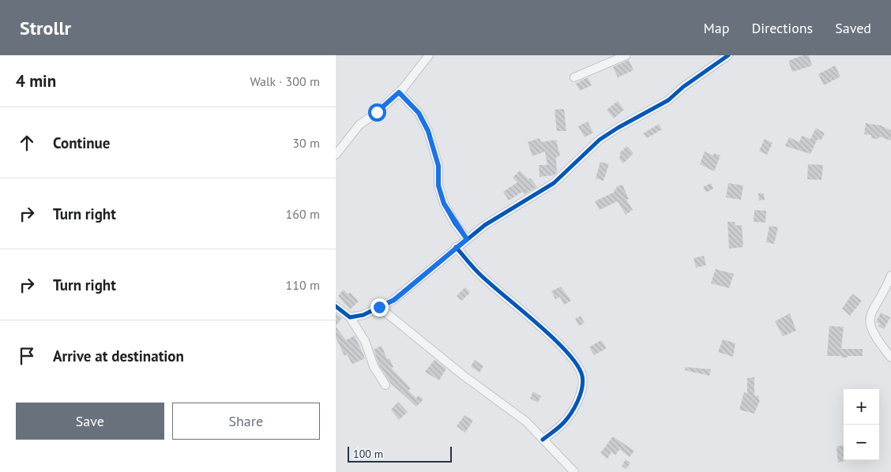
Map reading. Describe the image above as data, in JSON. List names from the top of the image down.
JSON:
{
  "scale_bar": "100 m",
  "page": {
    "header": "Strollr",
    "nav": ["Map", "Directions", "Saved"],
    "heading": ["4 min", "Walk · 300 m"],
    "list": [
      ["Continue", "30 m"],
      ["Turn right", "160 m"],
      ["Turn right", "110 m"],
      "Arrive at destination"
    ],
    "map_buttons": ["+", "−"],
    "buttons": ["Save", "Share"],
    "scale": "100 m"
  }
}
